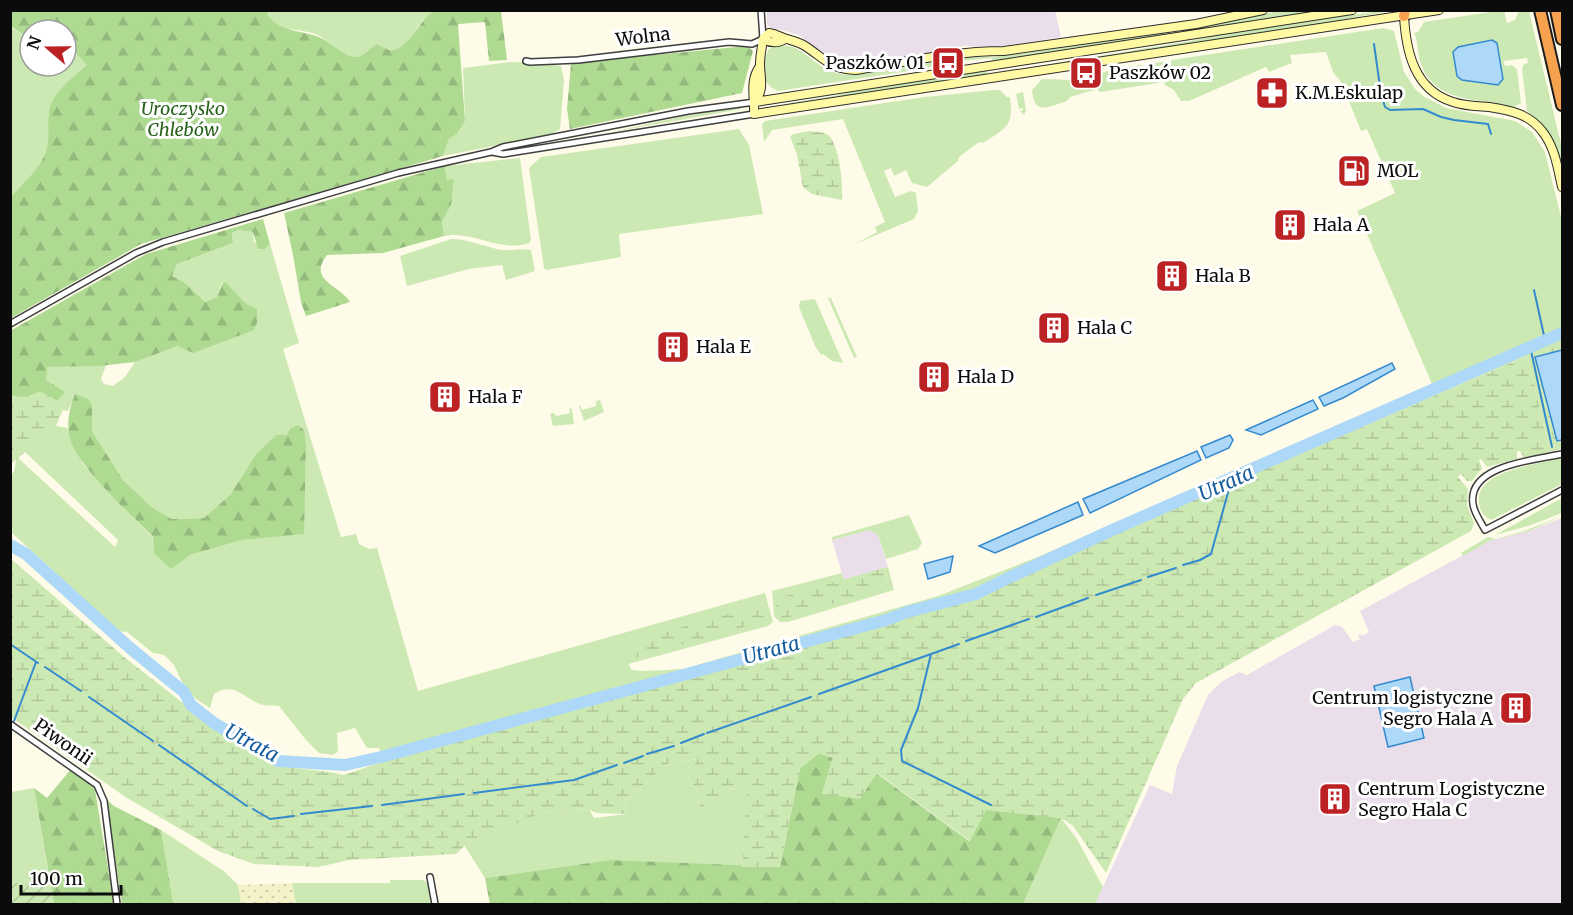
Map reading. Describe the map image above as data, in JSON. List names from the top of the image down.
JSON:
{
  "streets": {
    "street": ["Wolna", "Piwonii"]
  },
  "water": ["Utrata"],
  "parks": ["Uroczysko Chlebów"],
  "places": {
    "bus stop": ["Paszków 01", "Paszków 02"],
    "pharmacy": ["K.M.Eskulap"],
    "fuel station": ["MOL"],
    "building": [
      "Hala A",
      "Hala B",
      "Hala C",
      "Hala E",
      "Hala D",
      "Hala F",
      "Centrum logistyczne Segro Hala A",
      "Centrum Logistyczne Segro Hala C"
    ]
  },
  "scale_bar": "100 m",
  "north": "left"
}
